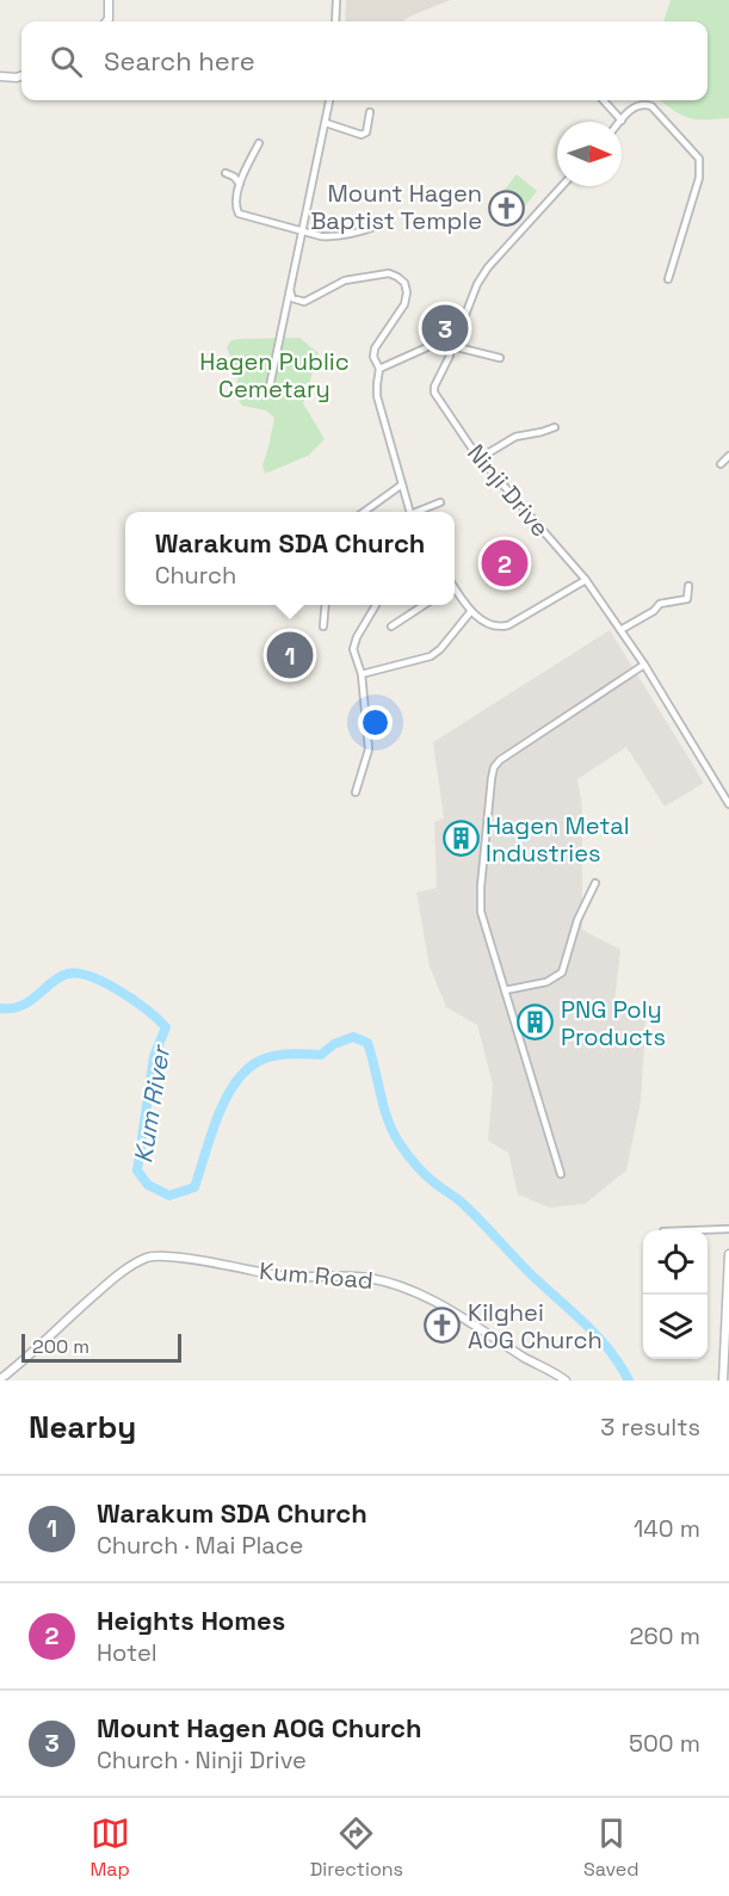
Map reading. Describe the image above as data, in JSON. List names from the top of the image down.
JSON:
{
  "streets": {
    "street": ["Ninji Drive", "Kum Road"]
  },
  "water": ["Kum River"],
  "parks": ["Hagen Public Cemetary"],
  "places": {
    "church": ["Mount Hagen Baptist Temple", "Kilghei AOG Church"],
    "building": ["Hagen Metal Industries", "PNG Poly Products"]
  },
  "scale_bar": "200 m",
  "north": "right",
  "page": {
    "search": "Search here",
    "pins": ["3", "2", "1"],
    "popup": ["Warakum SDA Church", "Church"],
    "scale": "200 m",
    "heading": ["Nearby", "3 results"],
    "list": [
      {
        "mark": "1",
        "name": "Warakum SDA Church",
        "note": "Church · Mai Place",
        "value": "140 m"
      },
      {
        "mark": "2",
        "name": "Heights Homes",
        "note": "Hotel",
        "value": "260 m"
      },
      {
        "mark": "3",
        "name": "Mount Hagen AOG Church",
        "note": "Church · Ninji Drive",
        "value": "500 m"
      }
    ],
    "nav": ["Map", "Directions", "Saved"]
  }
}
